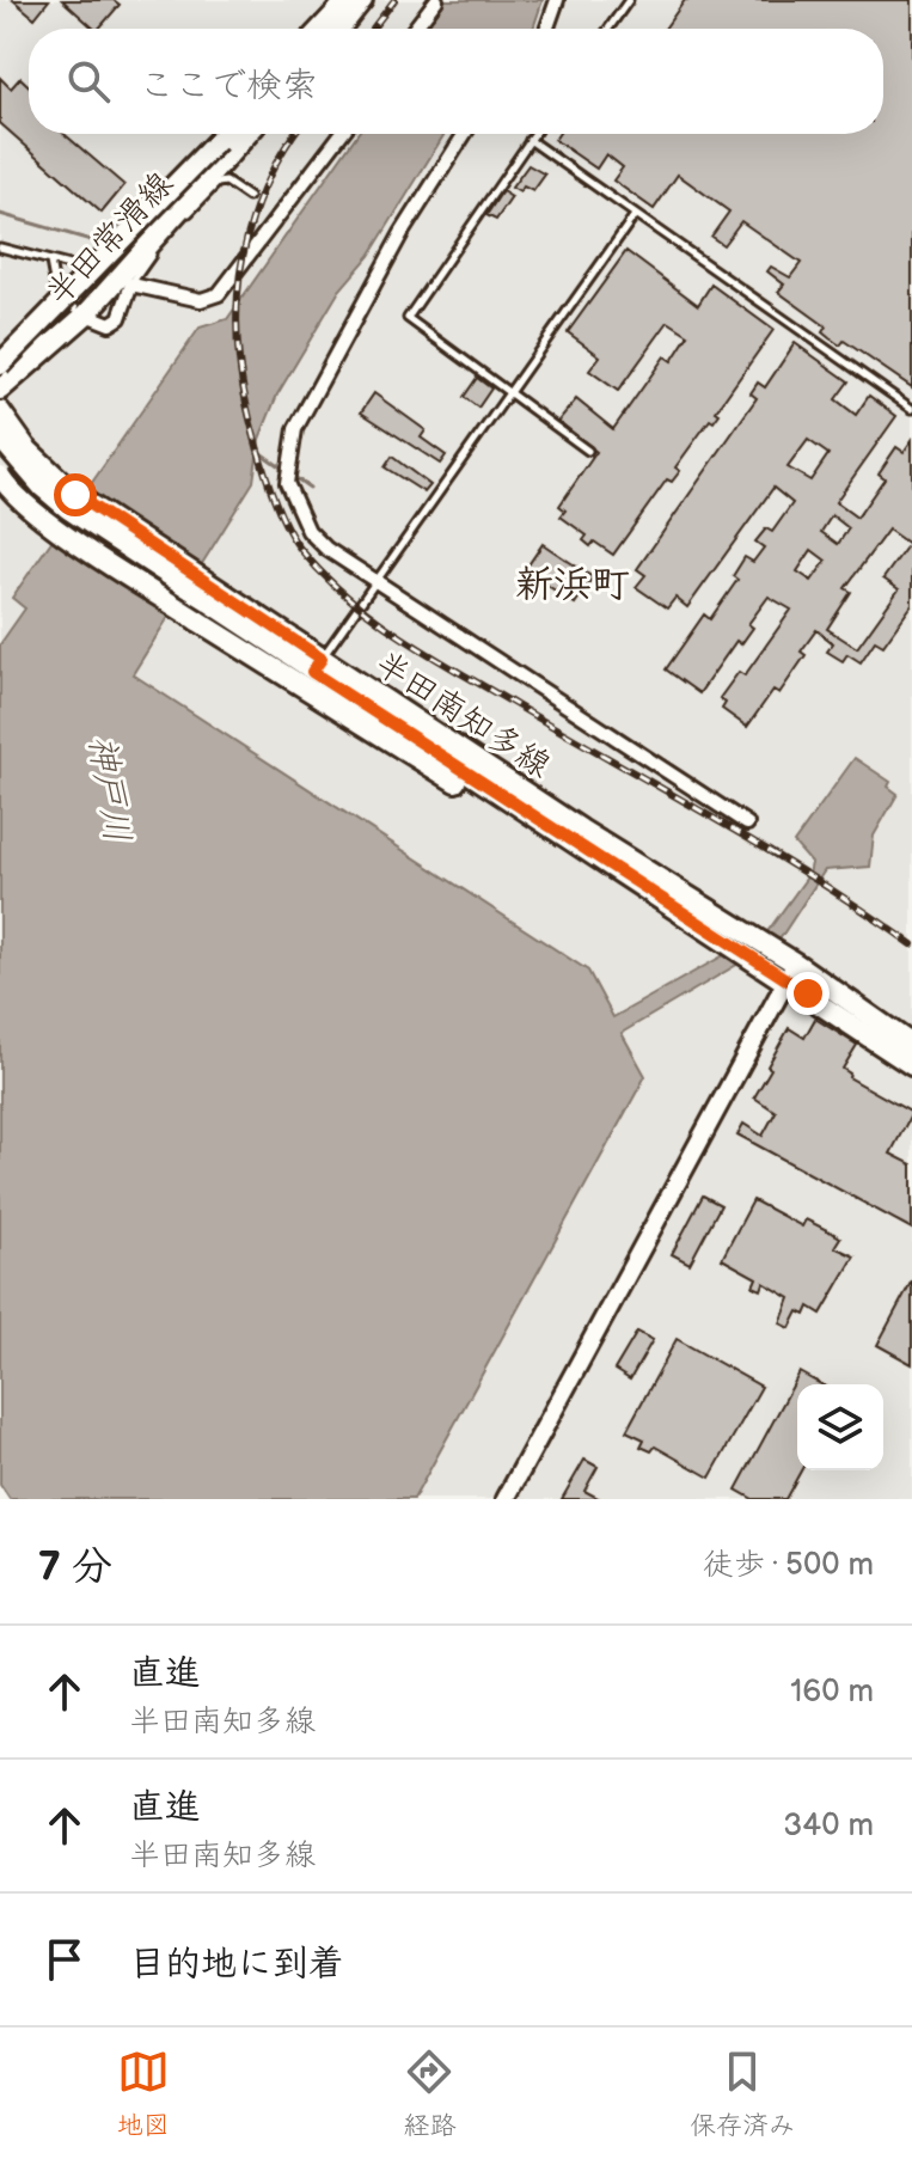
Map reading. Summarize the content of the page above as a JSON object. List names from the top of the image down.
{
  "streets": {
    "main road": ["半田常滑線", "半田南知多線"]
  },
  "districts": ["新浜町"],
  "water": ["神戸川"],
  "page": {
    "search": "ここで検索",
    "heading": ["7 分", "徒歩 · 500 m"],
    "list": [
      ["直進", "半田南知多線", "160 m"],
      ["直進", "半田南知多線", "340 m"],
      "目的地に到着"
    ],
    "nav": ["地図", "経路", "保存済み"]
  }
}
